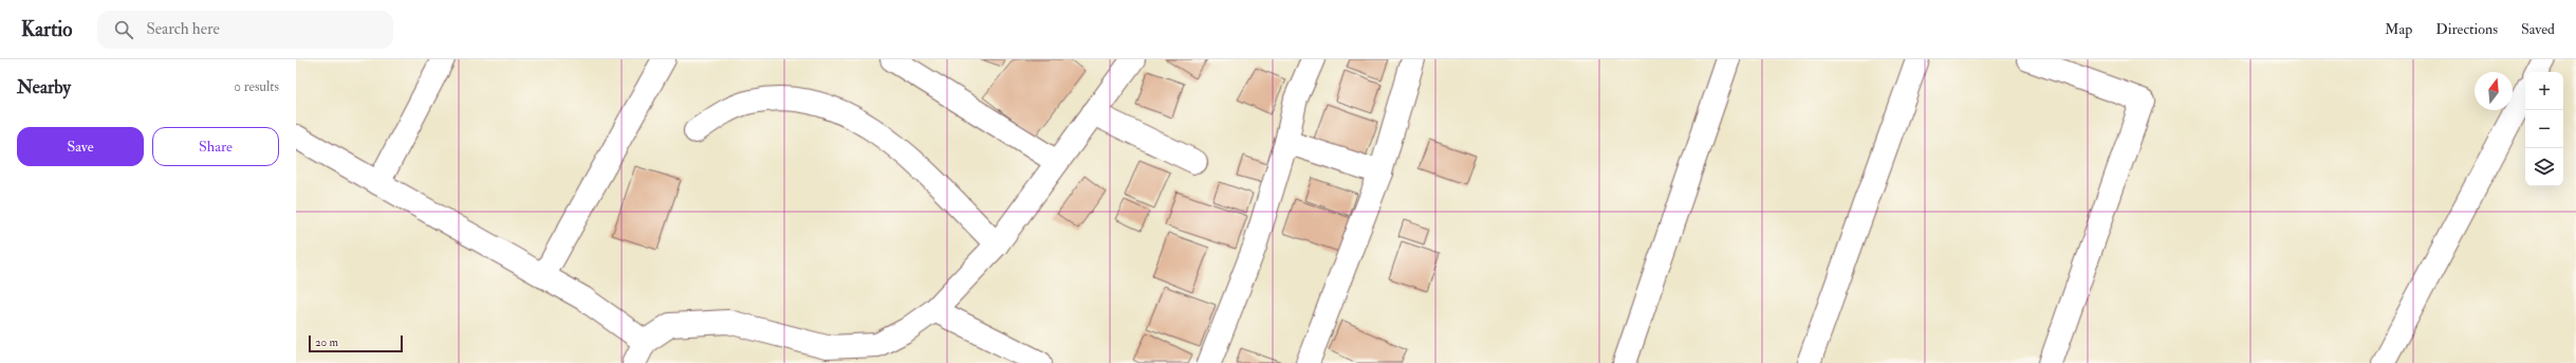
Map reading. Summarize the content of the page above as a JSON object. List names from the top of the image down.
{
  "scale_bar": "20 m",
  "north": "top",
  "page": {
    "header": "Kartio",
    "search": "Search here",
    "nav": ["Map", "Directions", "Saved"],
    "heading": ["Nearby", "0 results"],
    "map_buttons": ["+", "−"],
    "buttons": ["Save", "Share"],
    "scale": "20 m"
  }
}
